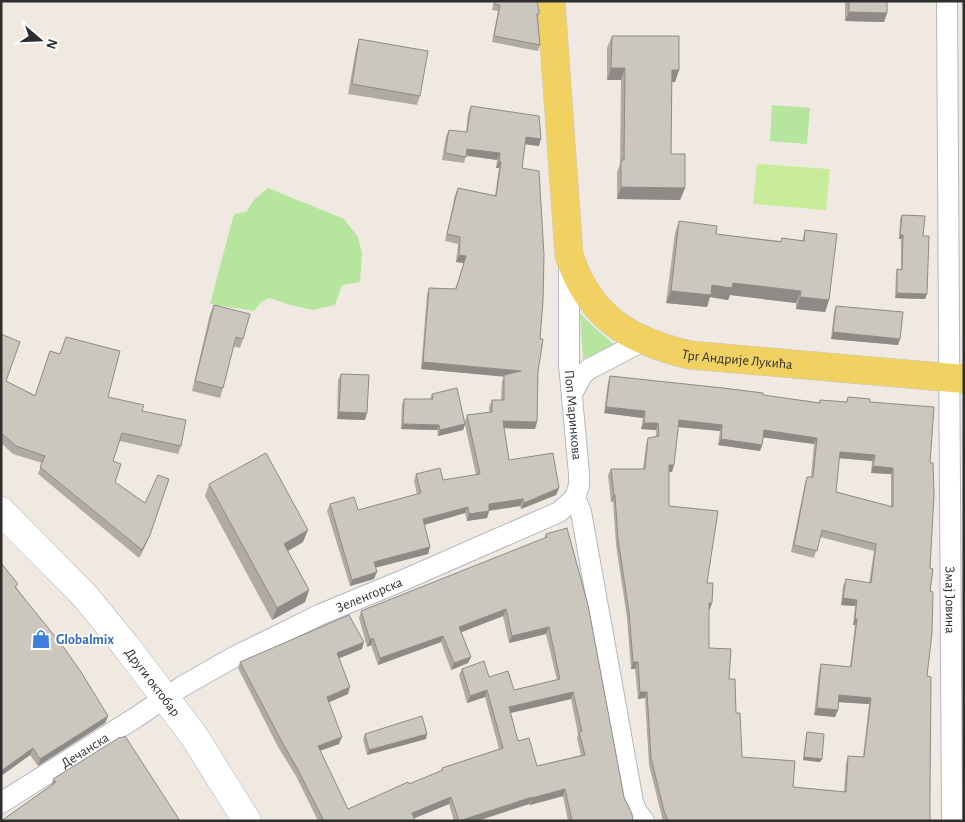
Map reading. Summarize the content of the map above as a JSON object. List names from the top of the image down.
{
  "streets": {
    "main road": ["Трг Андрије Лукића", "Поп Маринкова", "Други октобар"],
    "street": ["Зеленгорска", "Змај Јовина", "Дечанска"]
  },
  "crossings": [
    ["Трг Андрије Лукића", "Поп Маринкова"],
    ["Трг Андрије Лукића", "Змај Јовина"],
    ["Поп Маринкова", "Зеленгорска"],
    ["Зеленгорска", "Други октобар"],
    ["Зеленгорска", "Дечанска"],
    ["Други октобар", "Дечанска"]
  ],
  "places": {
    "shop": ["Globalmix"]
  },
  "north": "right"
}
